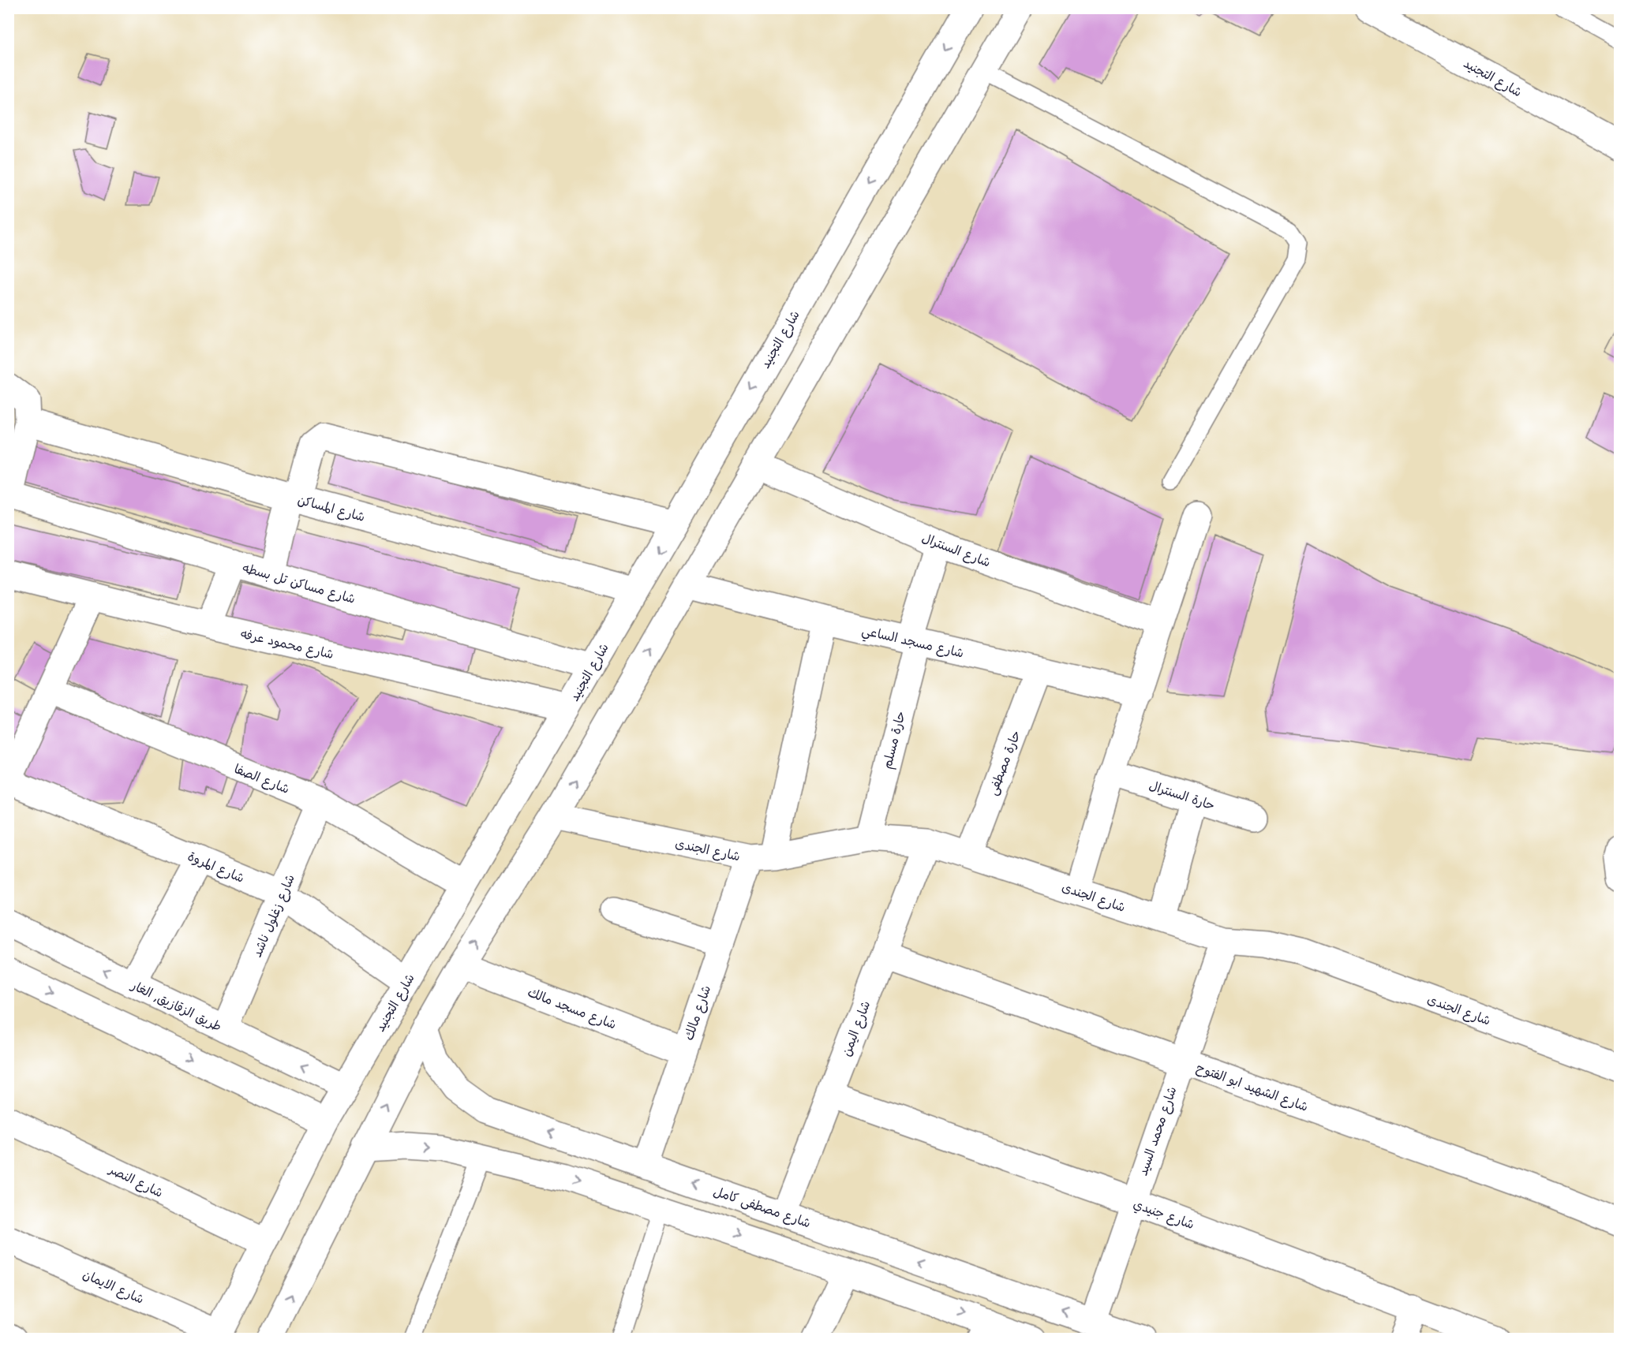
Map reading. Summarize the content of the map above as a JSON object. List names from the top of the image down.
{
  "streets": {
    "main road": [
      "شارع التجنيد",
      "شارع المساكن",
      "شارع السنترال",
      "شارع مساكن تل بسطه",
      "شارع مسجد الساعي",
      "شارع محمود عرفه",
      "حارة مسلم",
      "حارة مصطفى",
      "شارع الصفا",
      "حارة السنترال",
      "شارع الجندى",
      "شارع المروة",
      "شارع زغلول ناشد",
      "طريق الزقازيق, الغار",
      "شارع مسجد مالك",
      "شارع مالك",
      "شارع اليمن",
      "شارع الشهيد ابو الفتوح",
      "شارع محمد السيد",
      "شارع النصر",
      "شارع مصطفى كامل",
      "شارع جنيدي",
      "شارع الايمان"
    ]
  },
  "crossings": [
    ["شارع التجنيد", "شارع المساكن"],
    ["شارع التجنيد", "شارع مساكن تل بسطه"],
    ["شارع التجنيد", "شارع محمود عرفه"],
    ["شارع التجنيد", "شارع الصفا"],
    ["شارع التجنيد", "شارع المروة"],
    ["شارع التجنيد", "طريق الزقازيق, الغار"],
    ["شارع التجنيد", "شارع النصر"],
    ["شارع التجنيد", "شارع الايمان"],
    ["شارع السنترال", "حارة مسلم"],
    ["شارع مسجد الساعي", "حارة مسلم"],
    ["شارع مسجد الساعي", "حارة مصطفى"],
    ["شارع مسجد الساعي", "شارع مالك"],
    ["حارة مسلم", "شارع الجندى"],
    ["حارة مصطفى", "شارع الجندى"],
    ["شارع الصفا", "شارع زغلول ناشد"],
    ["شارع الجندى", "شارع مالك"],
    ["شارع الجندى", "شارع اليمن"],
    ["شارع الجندى", "شارع محمد السيد"],
    ["شارع المروة", "شارع زغلول ناشد"],
    ["شارع زغلول ناشد", "طريق الزقازيق, الغار"],
    ["شارع مسجد مالك", "شارع مالك"],
    ["شارع مالك", "شارع مصطفى كامل"],
    ["شارع اليمن", "شارع الشهيد ابو الفتوح"],
    ["شارع اليمن", "شارع مصطفى كامل"],
    ["شارع اليمن", "شارع جنيدي"],
    ["شارع الشهيد ابو الفتوح", "شارع محمد السيد"],
    ["شارع محمد السيد", "شارع مصطفى كامل"],
    ["شارع محمد السيد", "شارع جنيدي"]
  ]
}
